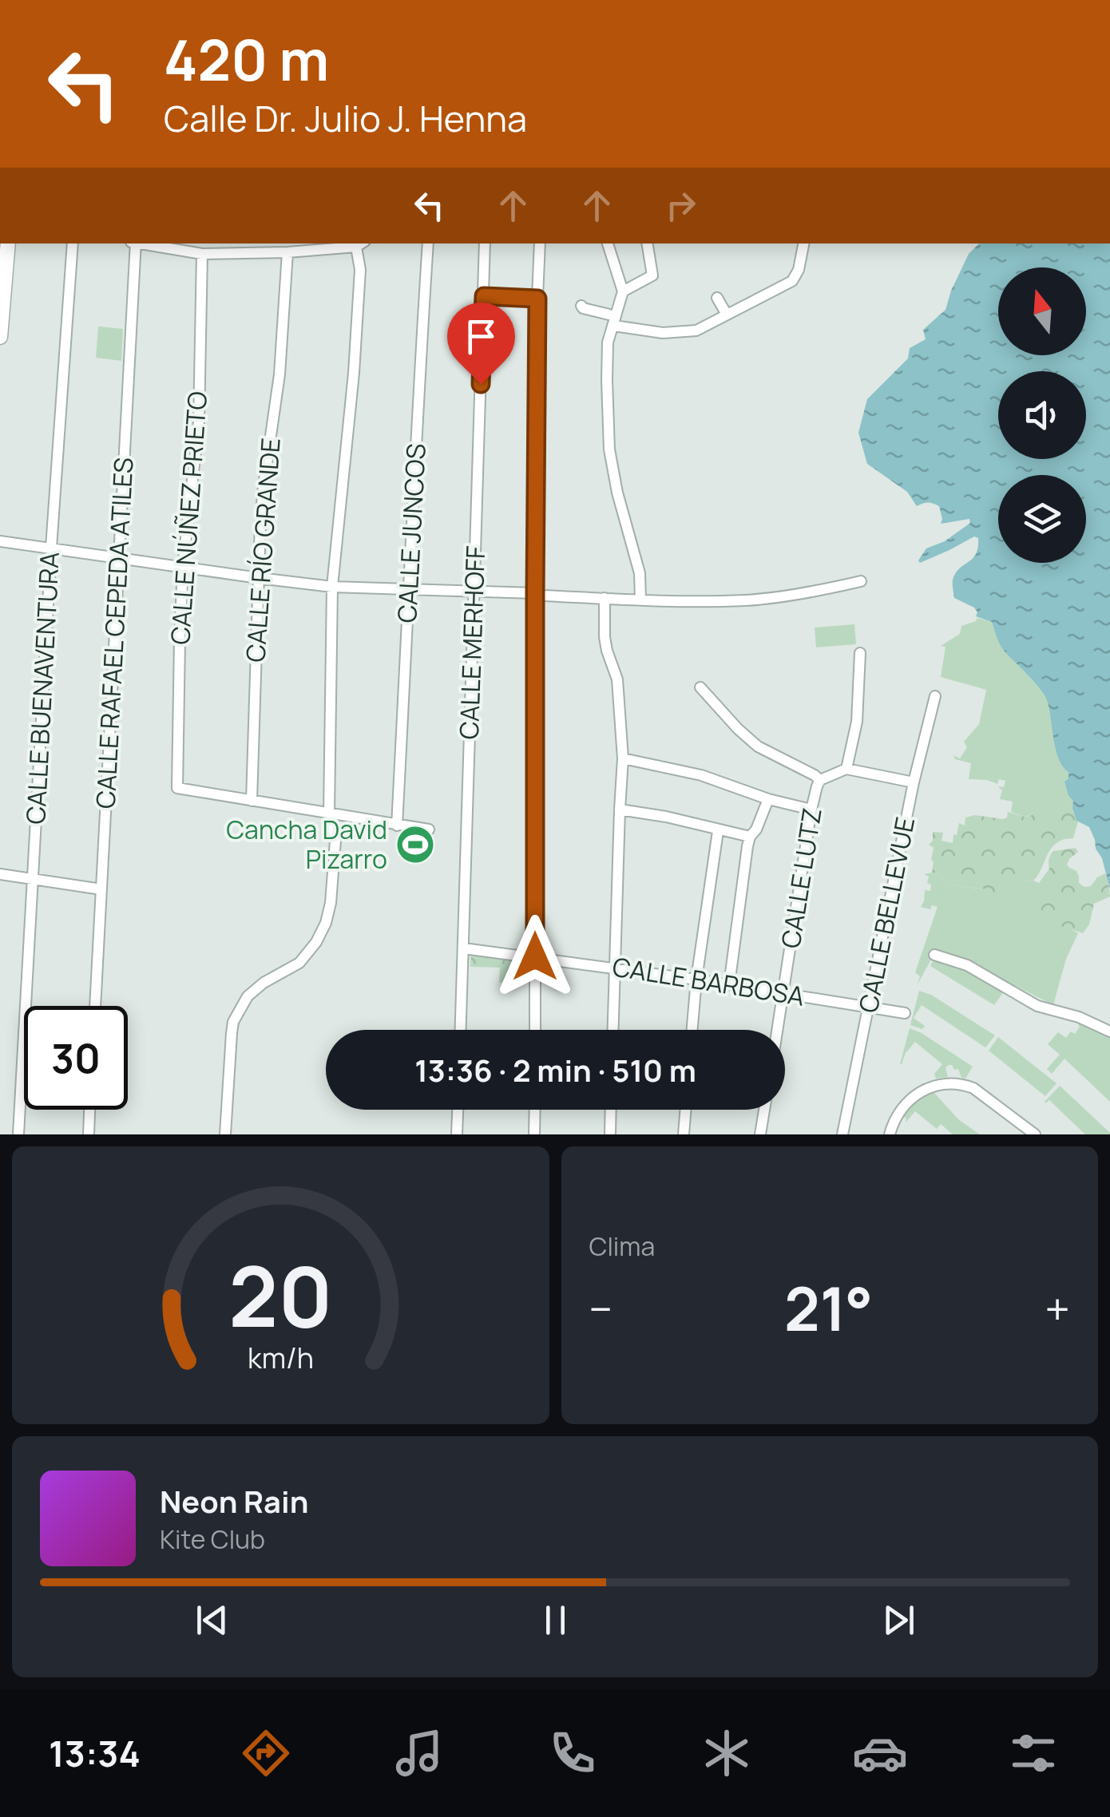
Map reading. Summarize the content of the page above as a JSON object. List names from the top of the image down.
{
  "streets": {
    "street": [
      "CALLE NÚÑEZ PRIETO",
      "CALLE JUNCOS",
      "CALLE RÍO GRANDE",
      "CALLE RAFAEL CEPEDA ATILES",
      "CALLE MERHOFF",
      "CALLE BUENAVENTURA",
      "CALLE LUTZ",
      "CALLE BELLEVUE",
      "CALLE BARBOSA"
    ]
  },
  "crossings": [
    ["CALLE NÚÑEZ PRIETO", "CALLE RÍO GRANDE"],
    ["CALLE MERHOFF", "CALLE BARBOSA"],
    ["CALLE LUTZ", "CALLE BARBOSA"],
    ["CALLE BELLEVUE", "CALLE BARBOSA"]
  ],
  "places": {
    "sports": ["Cancha David Pizarro"]
  },
  "north": "top",
  "page": {
    "turn": ["420 m", "Calle Dr. Julio J. Henna"],
    "limit": "30",
    "trip": "13:36 · 2 min · 510 m",
    "tile": "Clima",
    "heat": ["−", "21°", "+"],
    "song": ["Neon Rain", "Kite Club"],
    "tabs": "13:34",
    "gauge": ["20", "km/h"]
  }
}
